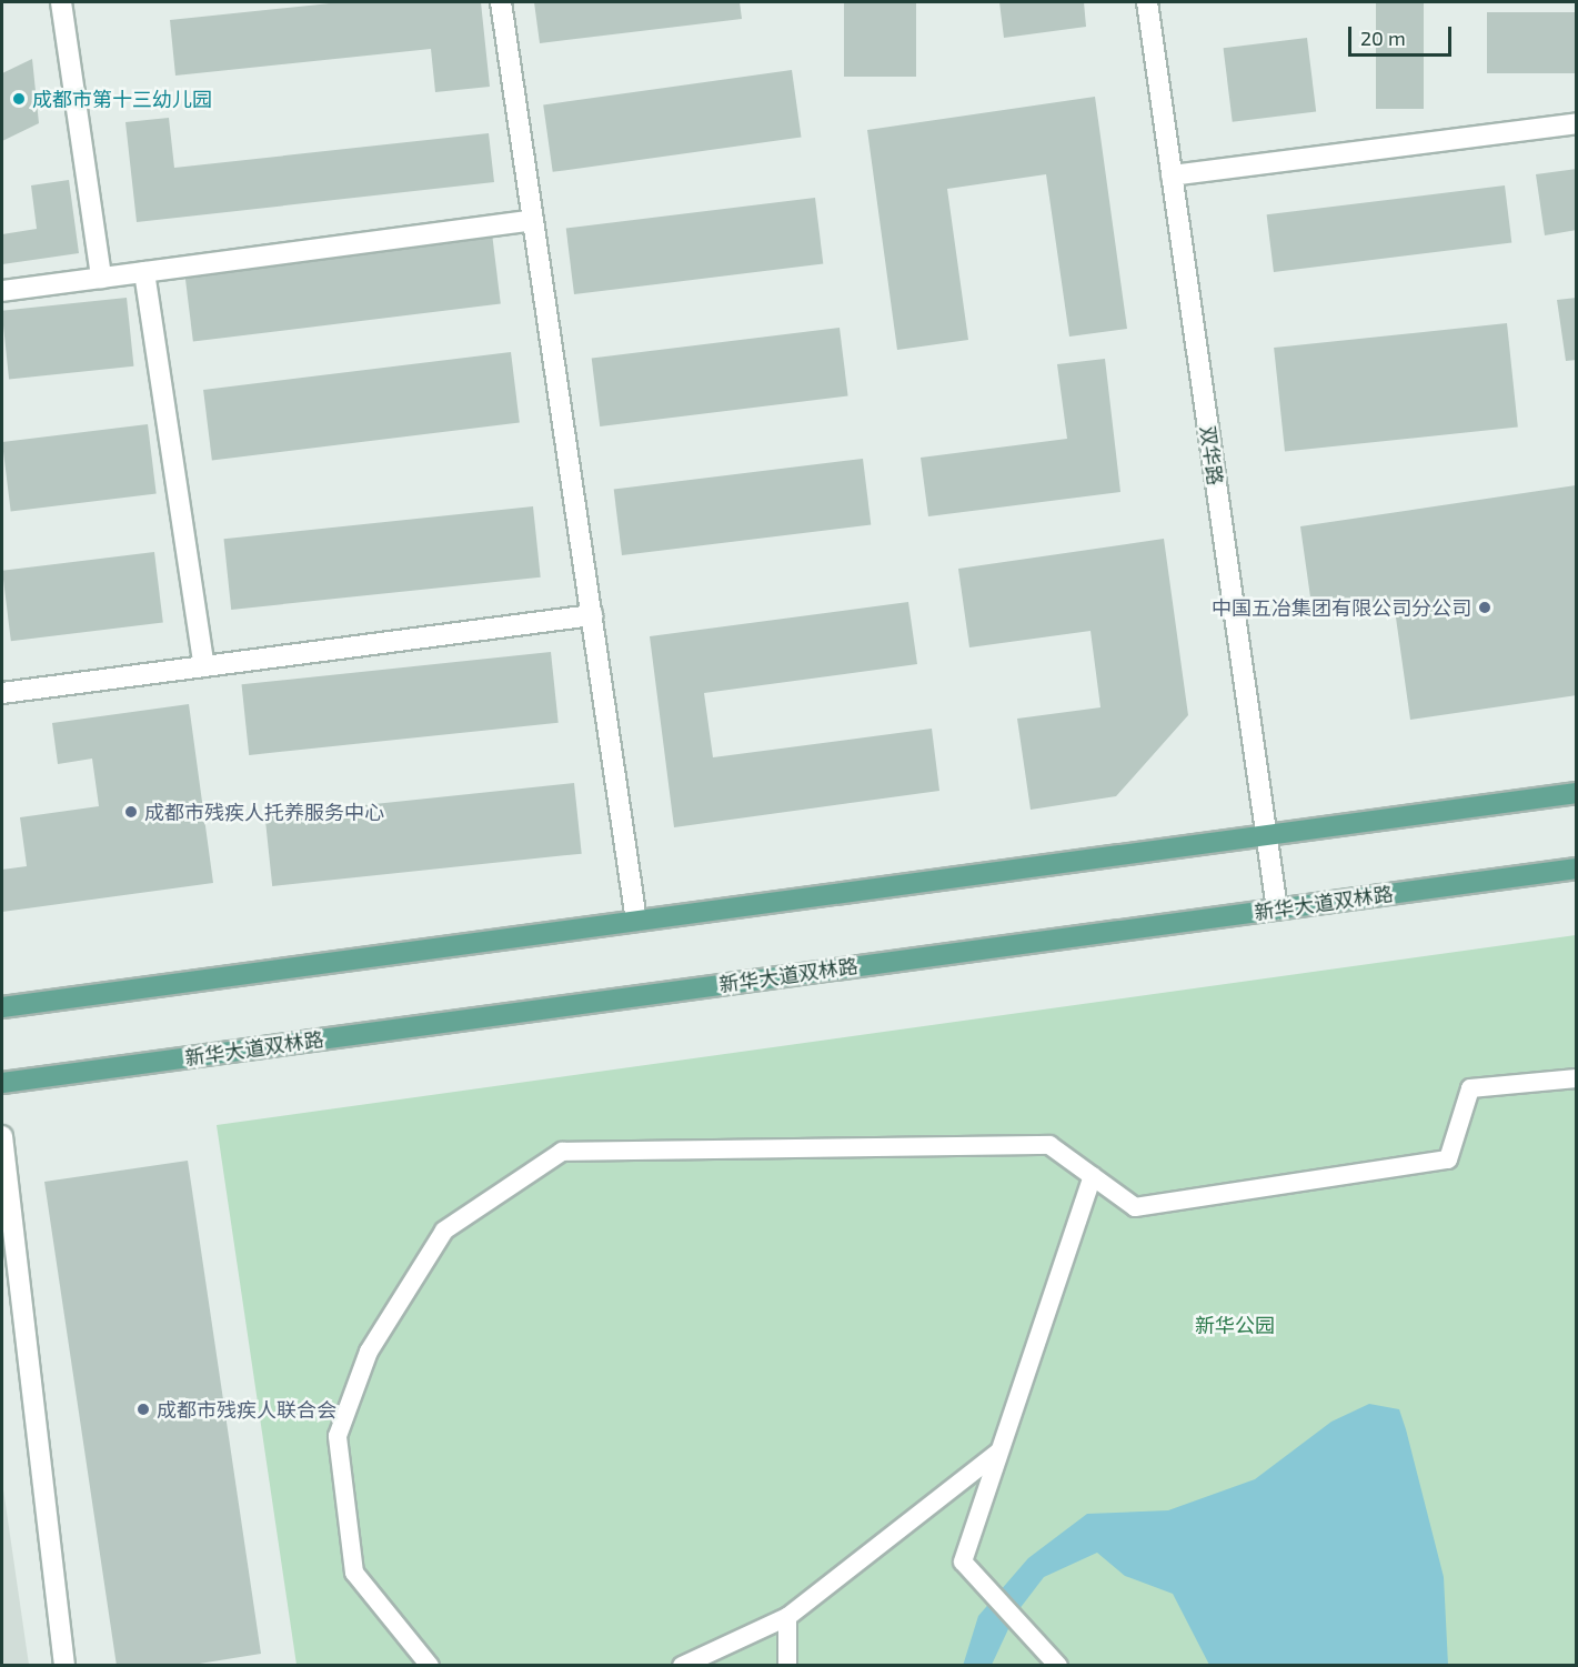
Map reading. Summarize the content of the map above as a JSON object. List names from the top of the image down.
{
  "streets": {
    "main road": ["新华大道双林路"],
    "street": ["双华路"]
  },
  "crossings": [
    ["双华路", "新华大道双林路"]
  ],
  "parks": ["新华公园"],
  "places": [
    "成都市第十三幼儿园",
    "中国五冶集团有限公司分公司",
    "成都市残疾人托养服务中心",
    "成都市残疾人联合会"
  ],
  "scale_bar": "20 m"
}
